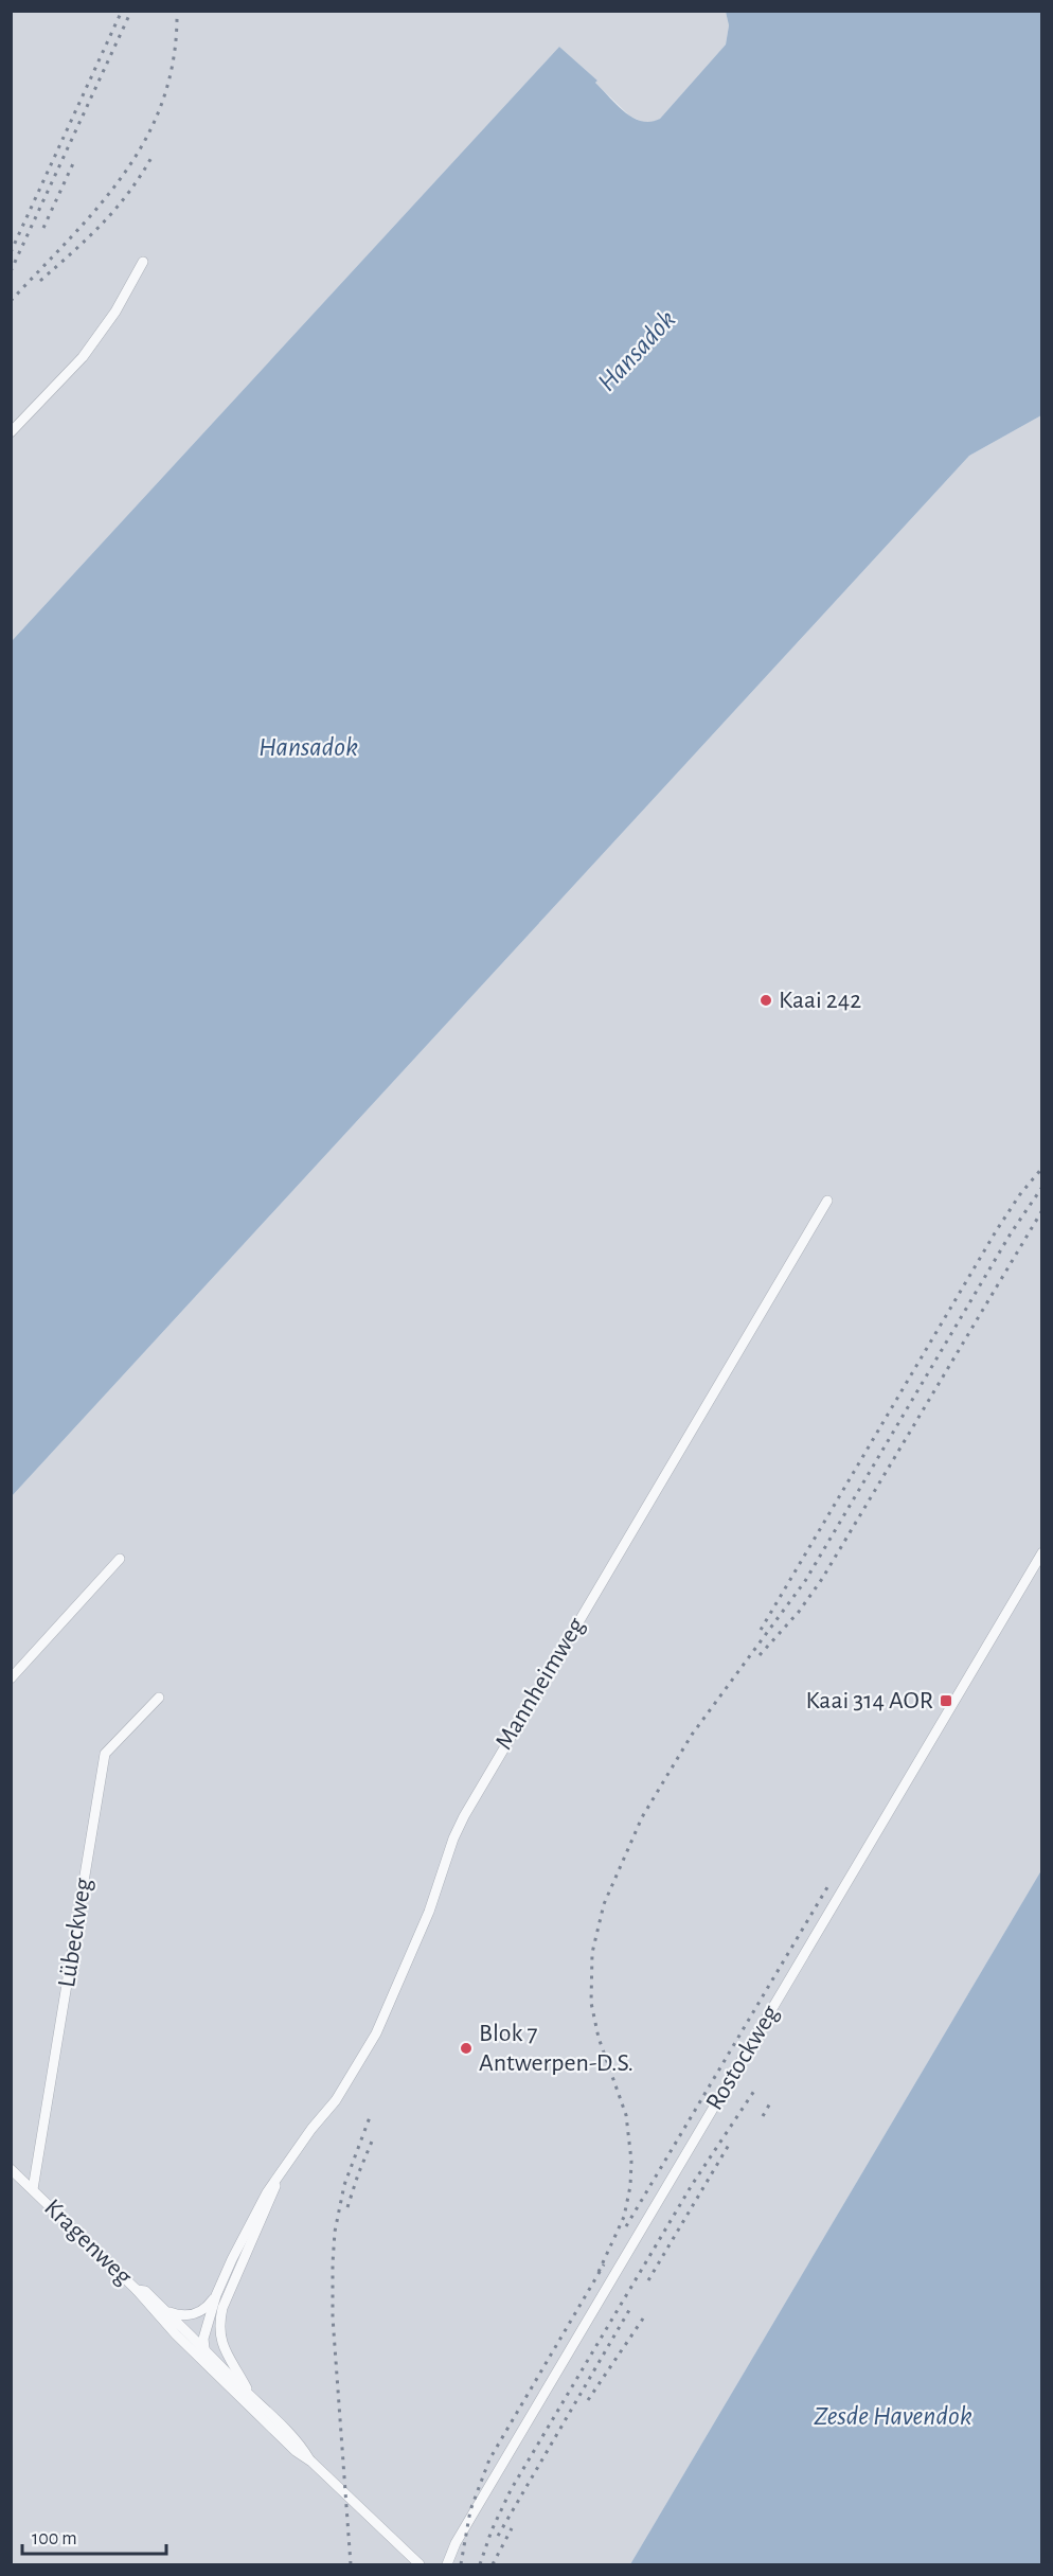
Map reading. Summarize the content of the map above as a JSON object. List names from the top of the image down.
{
  "streets": {
    "street": [
      "Mannheimweg",
      "Lübeckweg",
      "Rostockweg",
      "Kragenweg"
    ]
  },
  "crossings": [
    ["Mannheimweg", "Kragenweg"],
    ["Lübeckweg", "Kragenweg"]
  ],
  "water": ["Hansadok", "Zesde Havendok"],
  "places": {
    "other": ["Kaai 242", "Blok 7 Antwerpen-D.S."],
    "transit": ["Kaai 314 AOR"]
  },
  "scale_bar": "100 m"
}
